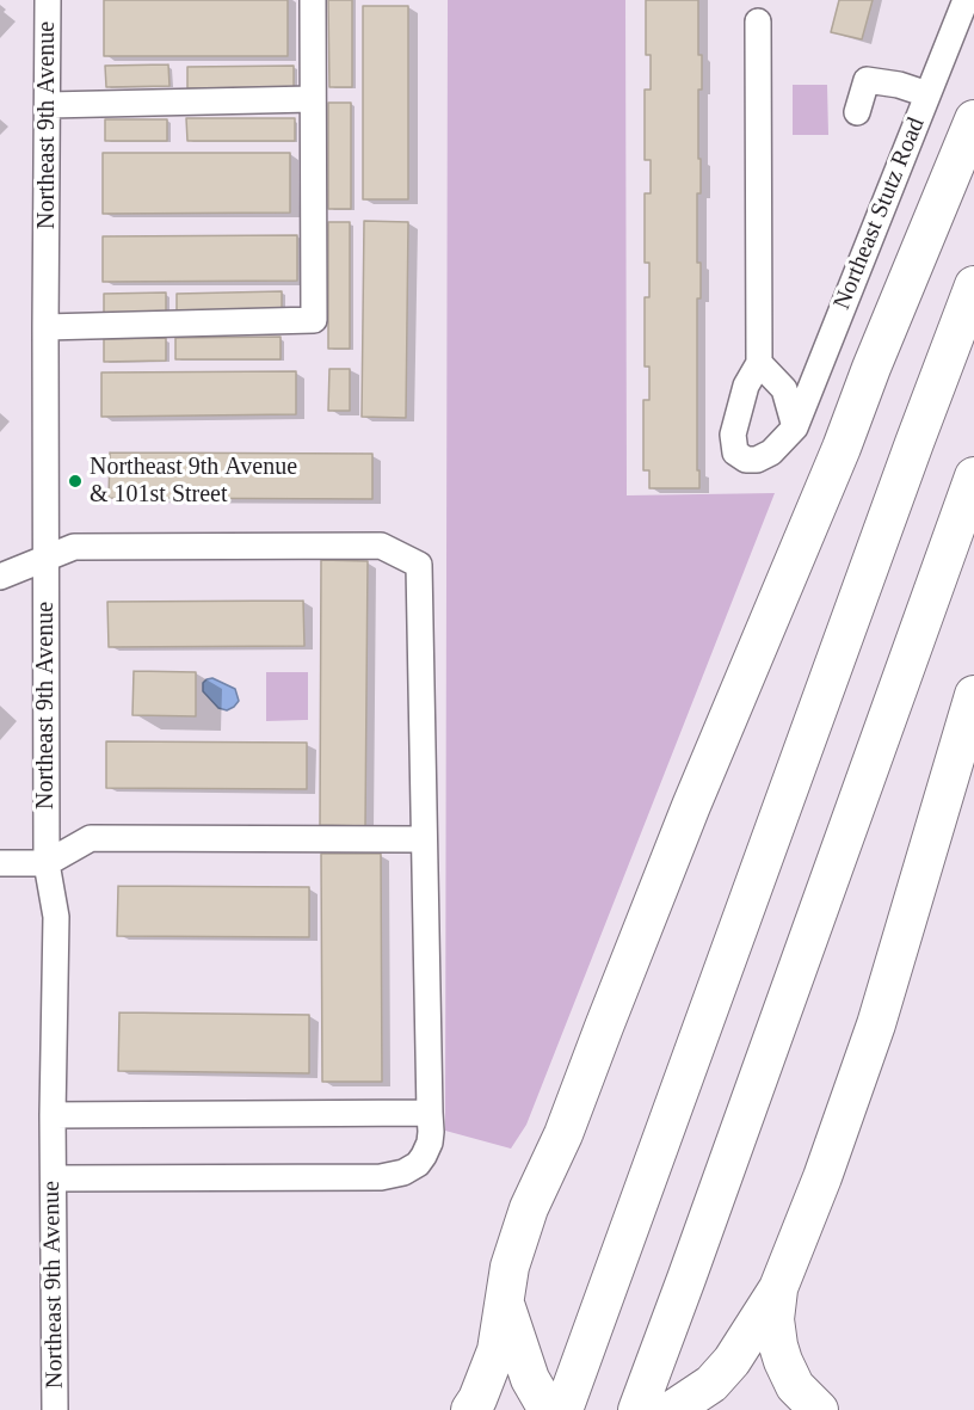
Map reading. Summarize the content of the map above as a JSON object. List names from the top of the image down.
{
  "streets": {
    "street": ["Northeast 9th Avenue", "Northeast Stutz Road"]
  },
  "places": ["Northeast 9th Avenue & 101st Street"]
}
